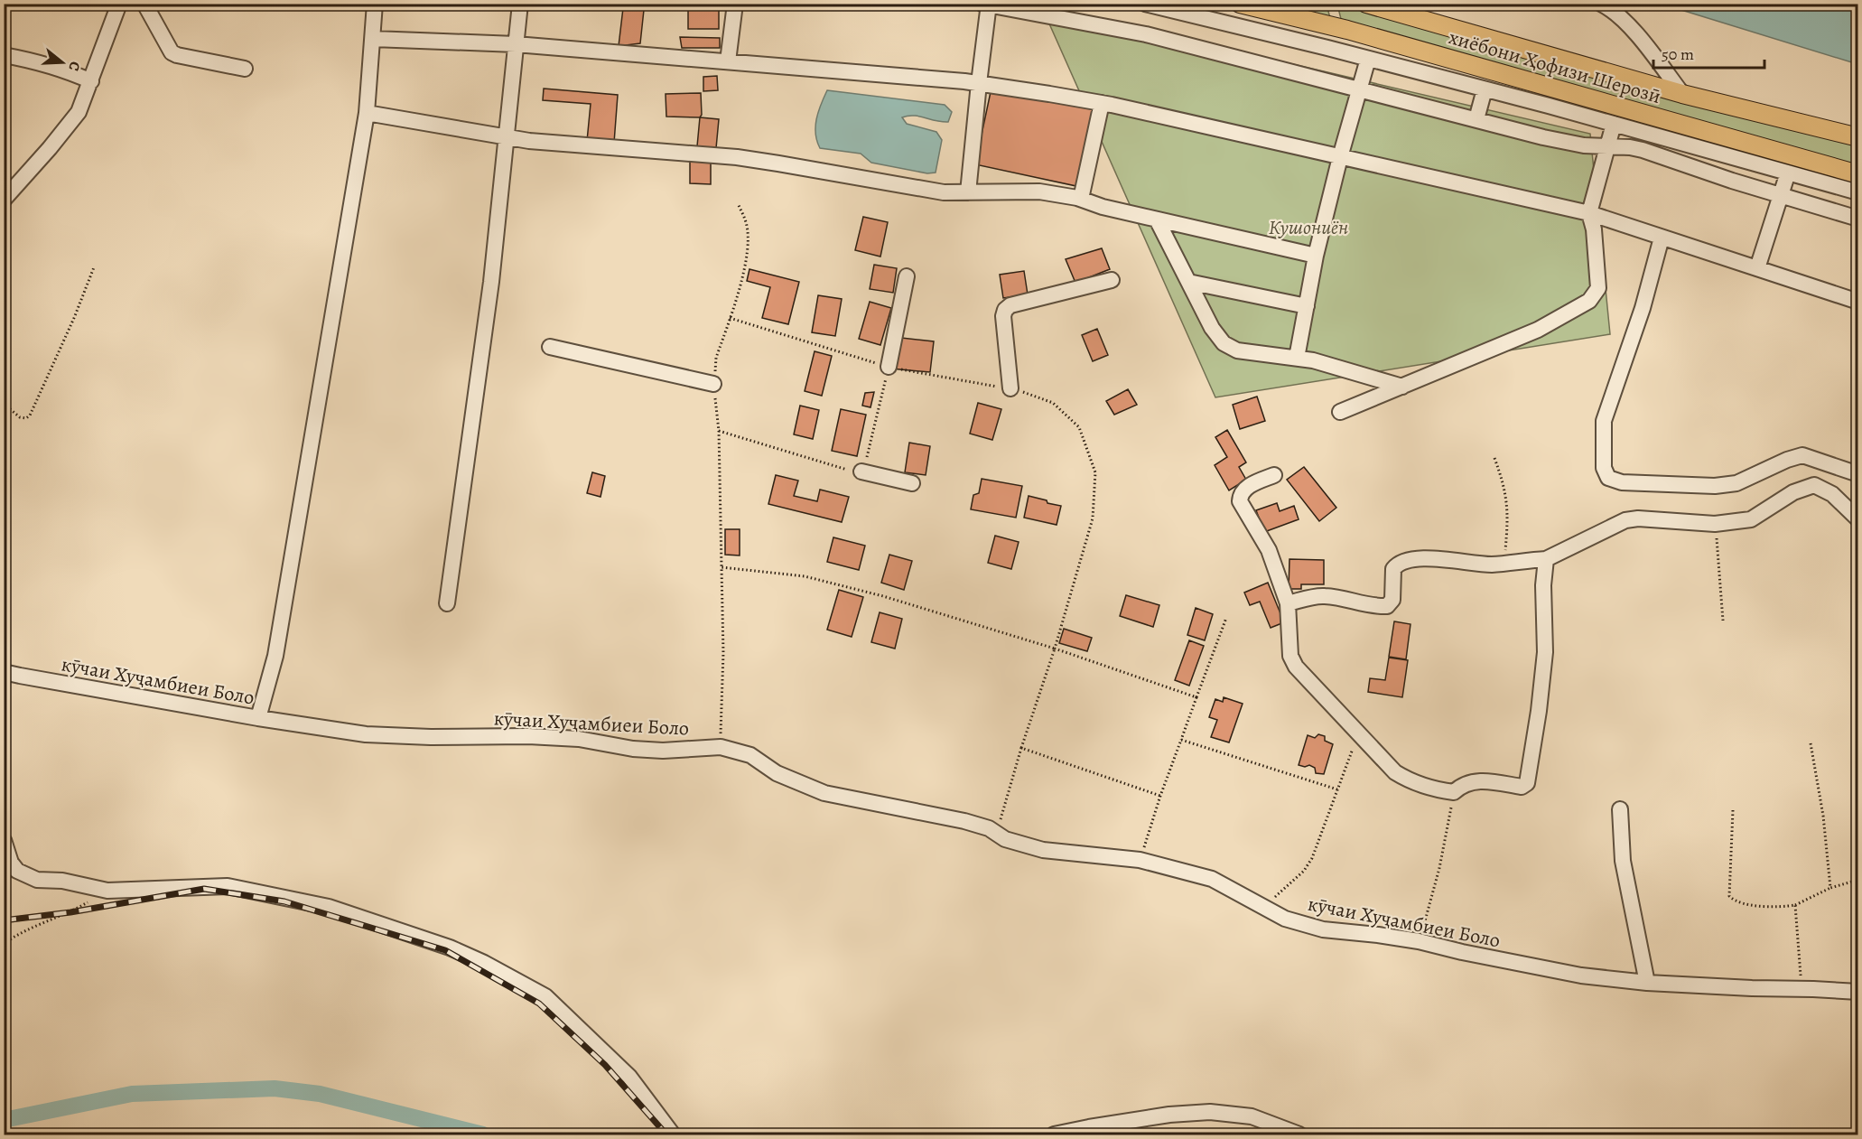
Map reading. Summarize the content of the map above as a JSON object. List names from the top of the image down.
{
  "streets": {
    "main road": ["хиёбони Ҳофизи Шерозӣ"],
    "street": ["кӯчаи Хуҷамбиеи Боло"]
  },
  "parks": ["Кушониён"],
  "scale_bar": "50 m",
  "north": "right"
}
